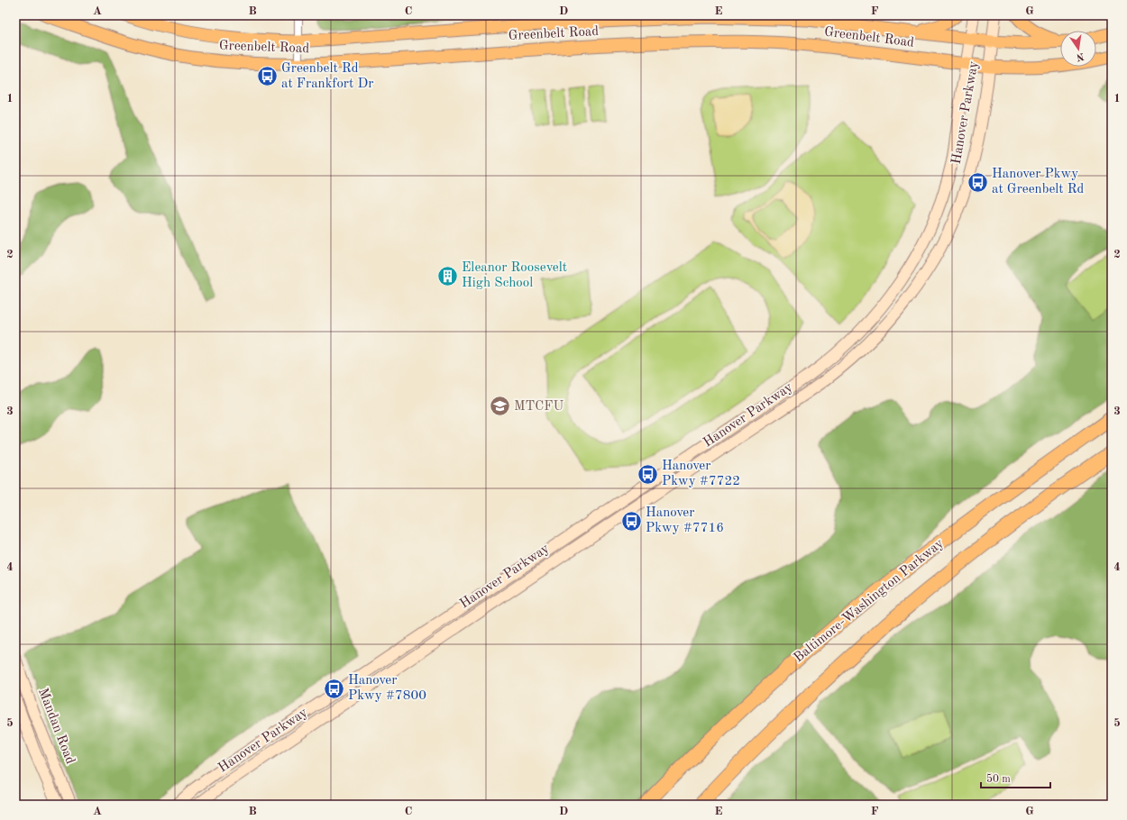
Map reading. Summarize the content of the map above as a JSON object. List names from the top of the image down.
{
  "streets": {
    "highway": ["Baltimore-Washington Parkway"],
    "main road": ["Greenbelt Road"],
    "street": ["Hanover Parkway", "Mandan Road"]
  },
  "crossings": [
    ["Greenbelt Road", "Hanover Parkway"]
  ],
  "places": {
    "bus stop": [
      "Greenbelt Rd at Frankfort Dr",
      "Hanover Pkwy at Greenbelt Rd",
      "Hanover Pkwy #7722",
      "Hanover Pkwy #7716",
      "Hanover Pkwy #7800"
    ],
    "building": ["Eleanor Roosevelt High School"],
    "school or university": ["MTCFU"]
  },
  "scale_bar": "50 m",
  "north": "bottom",
  "grid": {
    "columns": [
      "A",
      "B",
      "C",
      "D",
      "E",
      "F",
      "G"
    ],
    "rows": [
      "1",
      "2",
      "3",
      "4",
      "5"
    ]
  }
}
